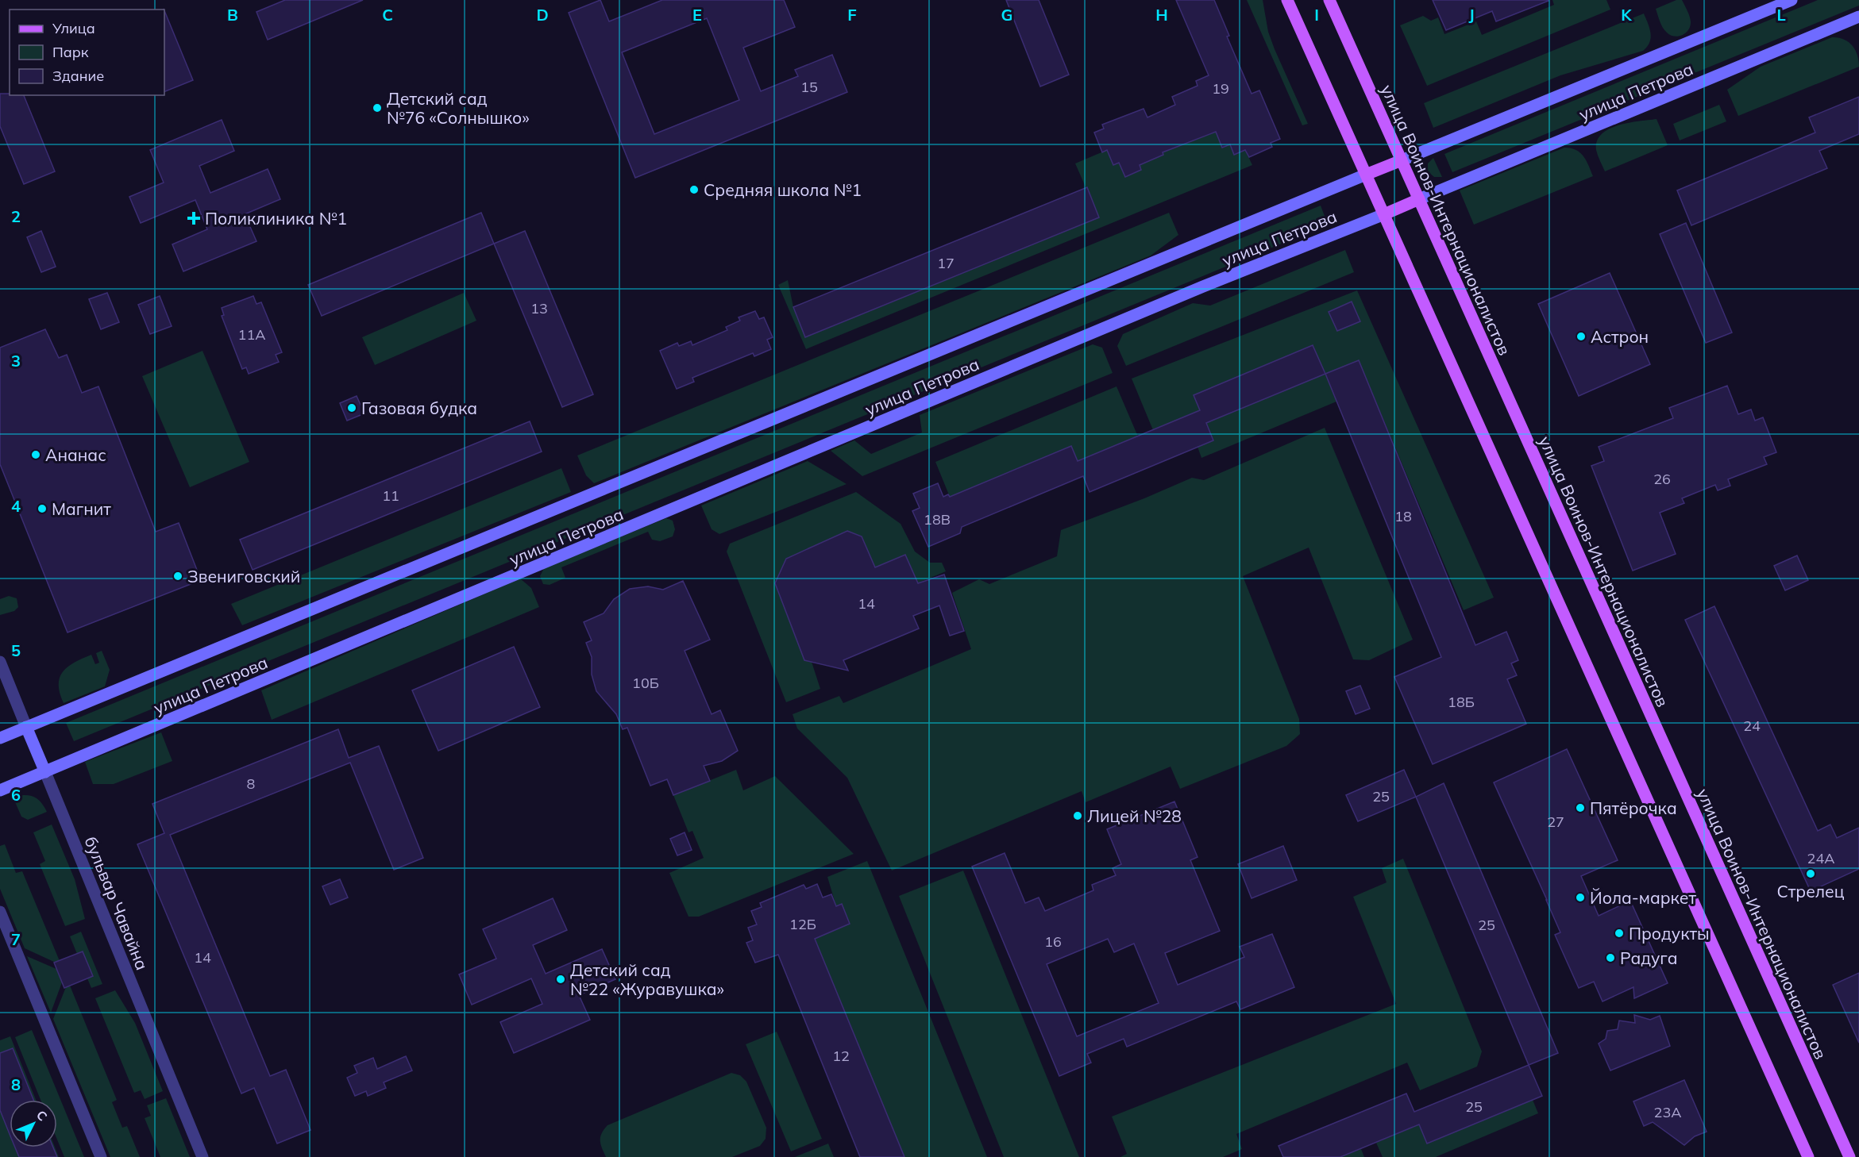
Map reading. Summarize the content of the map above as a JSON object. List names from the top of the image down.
{
  "streets": {
    "main road": ["улица Петрова", "улица Воинов-Интернационалистов", "бульвар Чавайна"]
  },
  "crossings": [
    ["улица Петрова", "улица Воинов-Интернационалистов"],
    ["улица Петрова", "бульвар Чавайна"]
  ],
  "places": {
    "other": [
      "Детский сад №76 «Солнышко»",
      "Средняя школа №1",
      "Астрон",
      "Газовая будка",
      "Ананас",
      "Магнит",
      "Звениговский",
      "Пятёрочка",
      "Лицей №28",
      "Стрелец",
      "Йола-маркет",
      "Продукты",
      "Радуга",
      "Детский сад №22 «Журавушка»"
    ],
    "health": ["Поликлиника №1"]
  },
  "house_numbers": [
    "15",
    "19",
    "17",
    "13",
    "11А",
    "26",
    "11",
    "18",
    "18В",
    "14",
    "10Б",
    "18Б",
    "24",
    "8",
    "25",
    "27",
    "24А",
    "12Б",
    "25",
    "16",
    "14",
    "12",
    "25",
    "23А"
  ],
  "legend": ["Улица", "Парк", "Здание"],
  "north": "top right",
  "grid": {
    "columns": [
      "B",
      "C",
      "D",
      "E",
      "F",
      "G",
      "H",
      "I",
      "J",
      "K",
      "L"
    ],
    "rows": [
      "2",
      "3",
      "4",
      "5",
      "6",
      "7",
      "8"
    ]
  }
}
